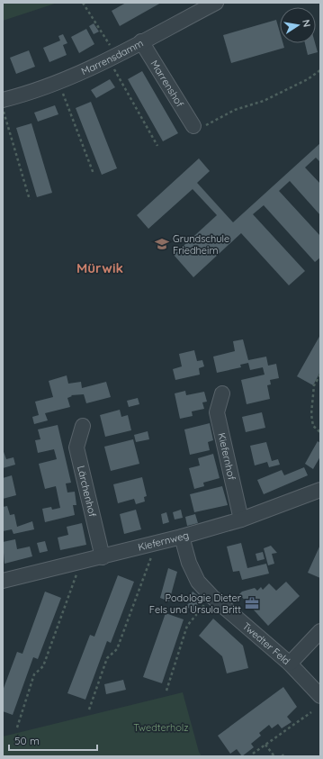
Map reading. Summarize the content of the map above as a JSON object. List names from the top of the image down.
{
  "streets": {
    "street": [
      "Marrensdamm",
      "Marrenshof",
      "Kiefernhof",
      "Lärchenhof",
      "Kiefernweg",
      "Twedter Feld"
    ]
  },
  "crossings": [
    ["Marrensdamm", "Marrenshof"],
    ["Kiefernhof", "Kiefernweg"],
    ["Lärchenhof", "Kiefernweg"],
    ["Kiefernweg", "Twedter Feld"]
  ],
  "districts": ["Mürwik"],
  "parks": ["Twedterholz"],
  "places": {
    "school or university": ["Grundschule Friedheim"],
    "office": ["Podologie Dieter Fels und Ursula Britt"]
  },
  "scale_bar": "50 m",
  "north": "right"
}
